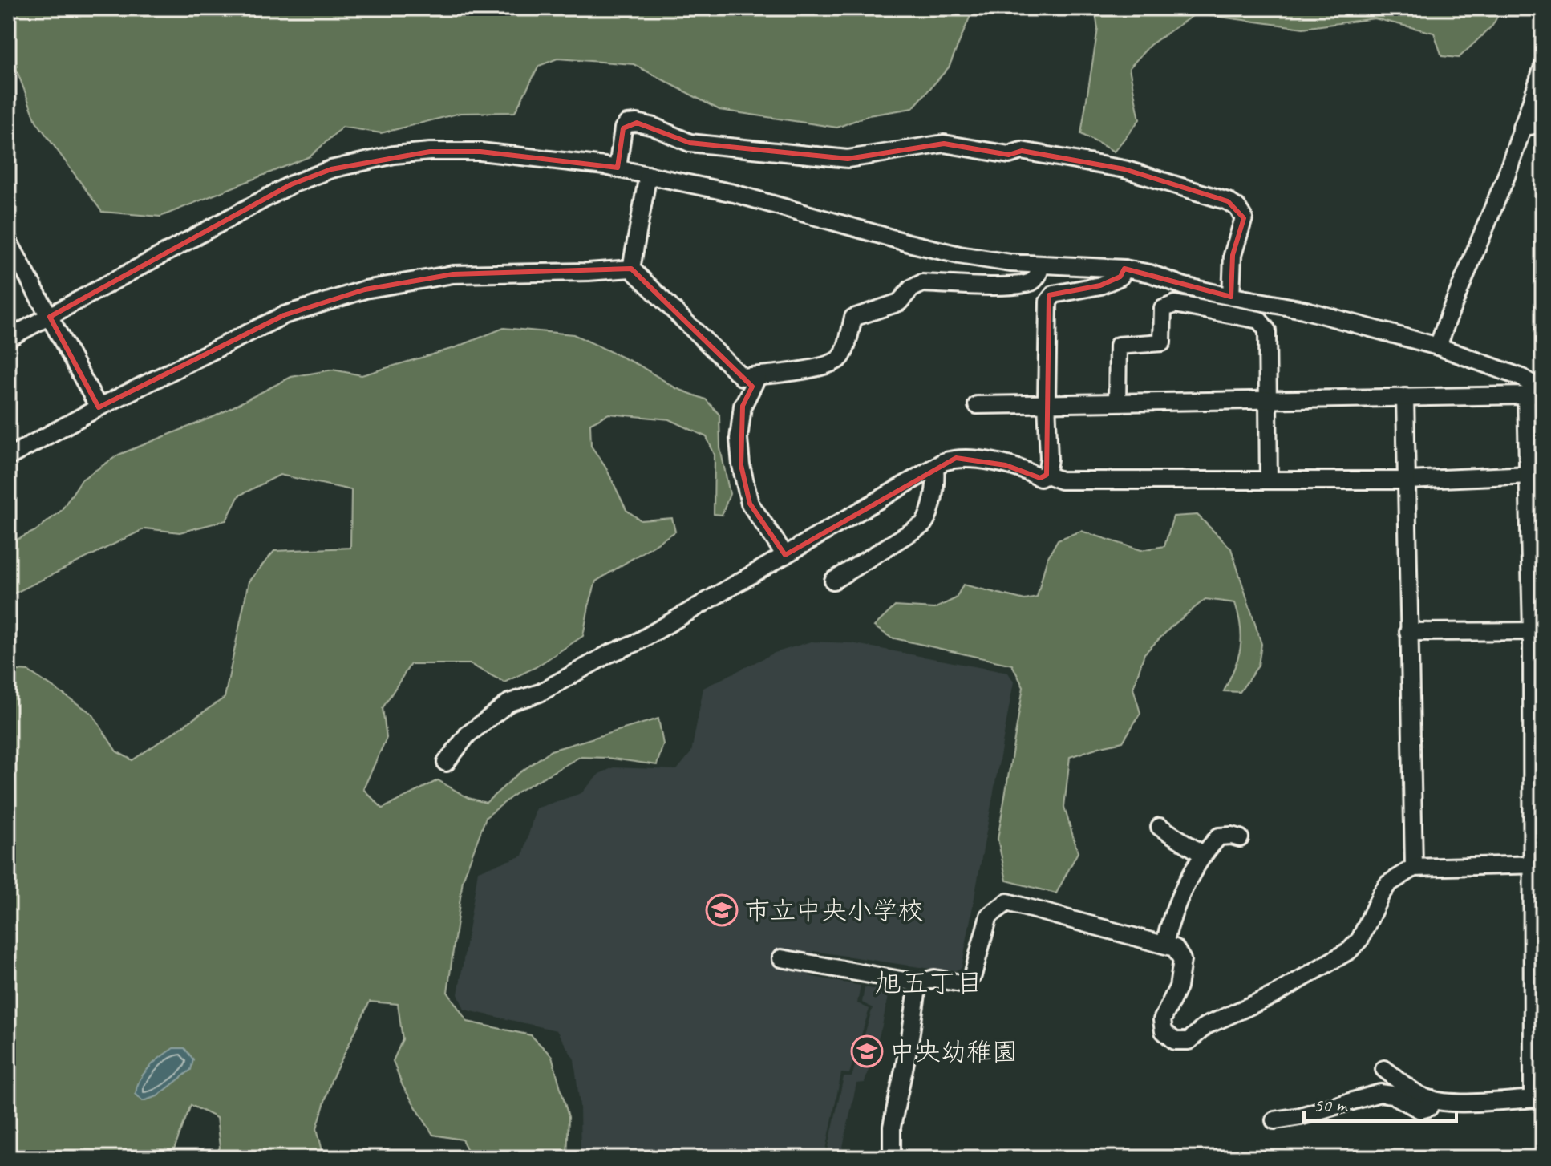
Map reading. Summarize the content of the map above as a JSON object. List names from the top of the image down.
{
  "districts": ["旭五丁目"],
  "places": {
    "school or university": ["市立中央小学校", "中央幼稚園"]
  },
  "scale_bar": "50 m"
}
